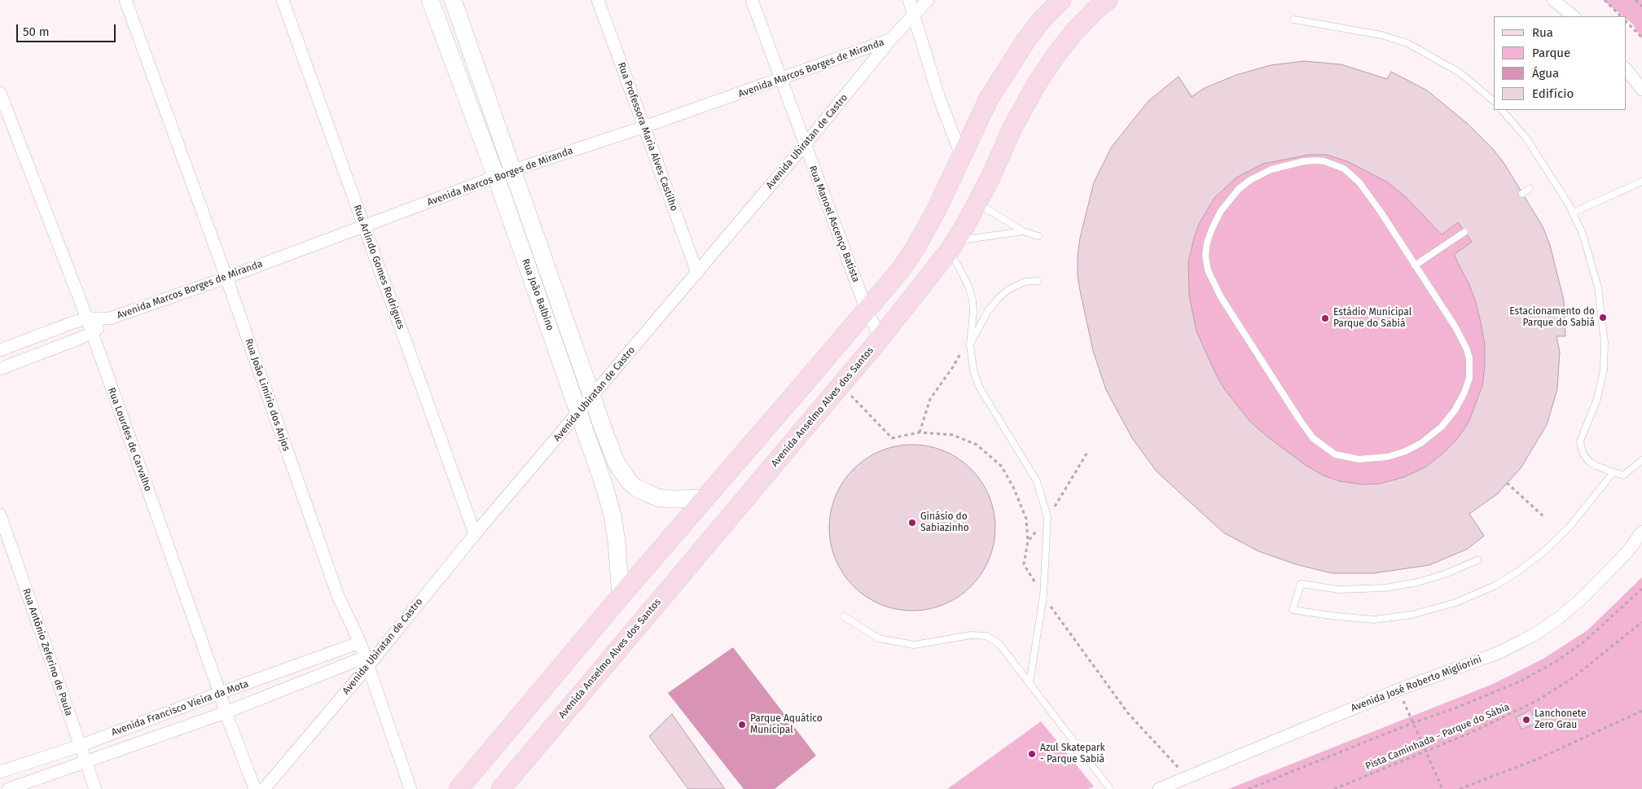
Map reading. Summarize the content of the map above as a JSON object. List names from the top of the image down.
{
  "streets": {
    "main road": ["Rua João Balbino", "Avenida Anselmo Alves dos Santos"],
    "street": [
      "Avenida Marcos Borges de Miranda",
      "Rua Professora Maria Alves Castilho",
      "Avenida Ubiratan de Castro",
      "Rua Manoel Ascenço Batista",
      "Rua Arlindo Gomes Rodrigues",
      "Rua João Limírio dos Anjos",
      "Rua Lourdes de Carvalho",
      "Rua Antônio Zeferino de Paula",
      "Avenida José Roberto Migliorini",
      "Avenida Francisco Vieira da Mota"
    ],
    "path": ["Pista Caminhada - Parque do Sábia"]
  },
  "crossings": [
    ["Avenida Marcos Borges de Miranda", "Rua Professora Maria Alves Castilho"],
    ["Avenida Marcos Borges de Miranda", "Avenida Ubiratan de Castro"],
    ["Avenida Marcos Borges de Miranda", "Rua Manoel Ascenço Batista"],
    ["Avenida Marcos Borges de Miranda", "Rua Arlindo Gomes Rodrigues"],
    ["Avenida Marcos Borges de Miranda", "Rua João Balbino"],
    ["Avenida Marcos Borges de Miranda", "Rua João Limírio dos Anjos"],
    ["Avenida Marcos Borges de Miranda", "Rua Lourdes de Carvalho"],
    ["Rua Professora Maria Alves Castilho", "Avenida Ubiratan de Castro"],
    ["Avenida Ubiratan de Castro", "Rua Manoel Ascenço Batista"],
    ["Avenida Ubiratan de Castro", "Rua Arlindo Gomes Rodrigues"],
    ["Avenida Ubiratan de Castro", "Rua João Balbino"],
    ["Avenida Ubiratan de Castro", "Rua João Limírio dos Anjos"],
    ["Avenida Ubiratan de Castro", "Avenida Francisco Vieira da Mota"],
    ["Rua Manoel Ascenço Batista", "Avenida Anselmo Alves dos Santos"],
    ["Rua João Limírio dos Anjos", "Avenida Francisco Vieira da Mota"],
    ["Rua Lourdes de Carvalho", "Avenida Francisco Vieira da Mota"],
    ["Rua Antônio Zeferino de Paula", "Avenida Francisco Vieira da Mota"]
  ],
  "places": [
    "Estacionamento do Parque do Sabiá",
    "Estádio Municipal Parque do Sabiá",
    "Ginásio do Sabiazinho",
    "Lanchonete Zero Grau",
    "Parque Aquático Municipal",
    "Azul Skatepark - Parque Sabiá"
  ],
  "legend": [
    "Rua",
    "Parque",
    "Água",
    "Edifício"
  ],
  "scale_bar": "50 m"
}
